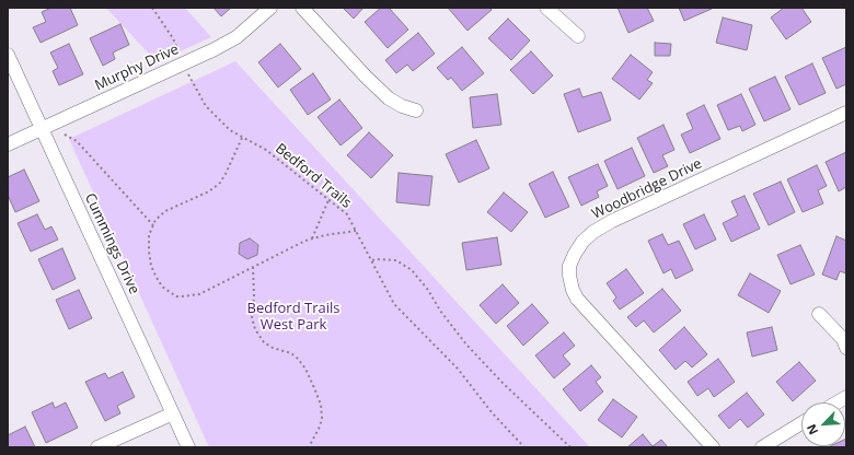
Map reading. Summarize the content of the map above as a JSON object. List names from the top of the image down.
{
  "streets": {
    "street": ["Murphy Drive", "Woodbridge Drive", "Cummings Drive"],
    "path": ["Bedford Trails"]
  },
  "crossings": [
    ["Murphy Drive", "Bedford Trails"],
    ["Murphy Drive", "Cummings Drive"]
  ],
  "parks": ["Bedford Trails West Park"],
  "north": "bottom left"
}
